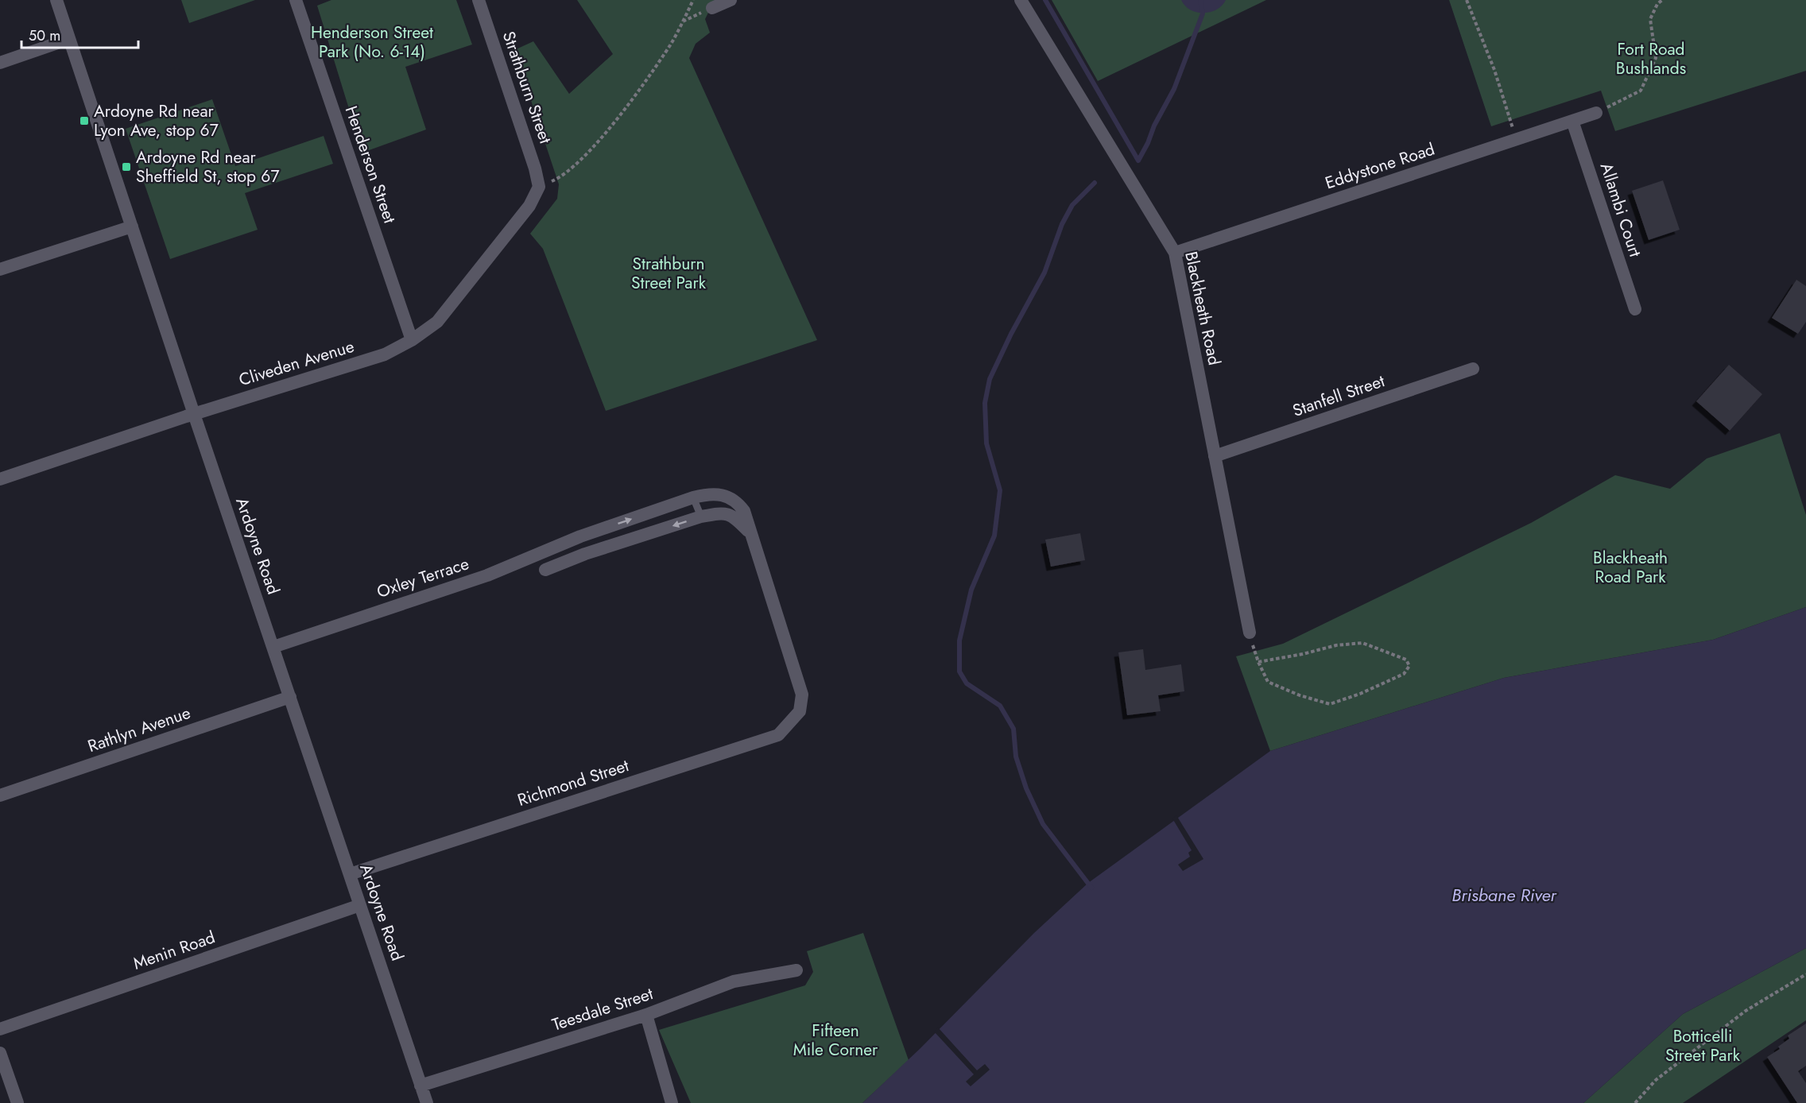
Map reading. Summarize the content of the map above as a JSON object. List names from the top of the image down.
{
  "streets": {
    "street": [
      "Strathburn Street",
      "Henderson Street",
      "Eddystone Road",
      "Allambi Court",
      "Blackheath Road",
      "Cliveden Avenue",
      "Stanfell Street",
      "Ardoyne Road",
      "Oxley Terrace",
      "Rathlyn Avenue",
      "Richmond Street",
      "Menin Road",
      "Teesdale Street"
    ]
  },
  "crossings": [
    ["Strathburn Street", "Cliveden Avenue"],
    ["Henderson Street", "Cliveden Avenue"],
    ["Eddystone Road", "Allambi Court"],
    ["Eddystone Road", "Blackheath Road"],
    ["Blackheath Road", "Stanfell Street"],
    ["Cliveden Avenue", "Ardoyne Road"],
    ["Ardoyne Road", "Oxley Terrace"],
    ["Ardoyne Road", "Rathlyn Avenue"],
    ["Ardoyne Road", "Richmond Street"],
    ["Ardoyne Road", "Menin Road"],
    ["Ardoyne Road", "Teesdale Street"],
    ["Oxley Terrace", "Richmond Street"]
  ],
  "water": ["Brisbane River"],
  "parks": [
    "Henderson Street Park (No. 6-14)",
    "Fort Road Bushlands",
    "Strathburn Street Park",
    "Blackheath Road Park",
    "Fifteen Mile Corner",
    "Botticelli Street Park"
  ],
  "places": {
    "transit": ["Ardoyne Rd near Lyon Ave, stop 67", "Ardoyne Rd near Sheffield St, stop 67"]
  },
  "scale_bar": "50 m"
}
